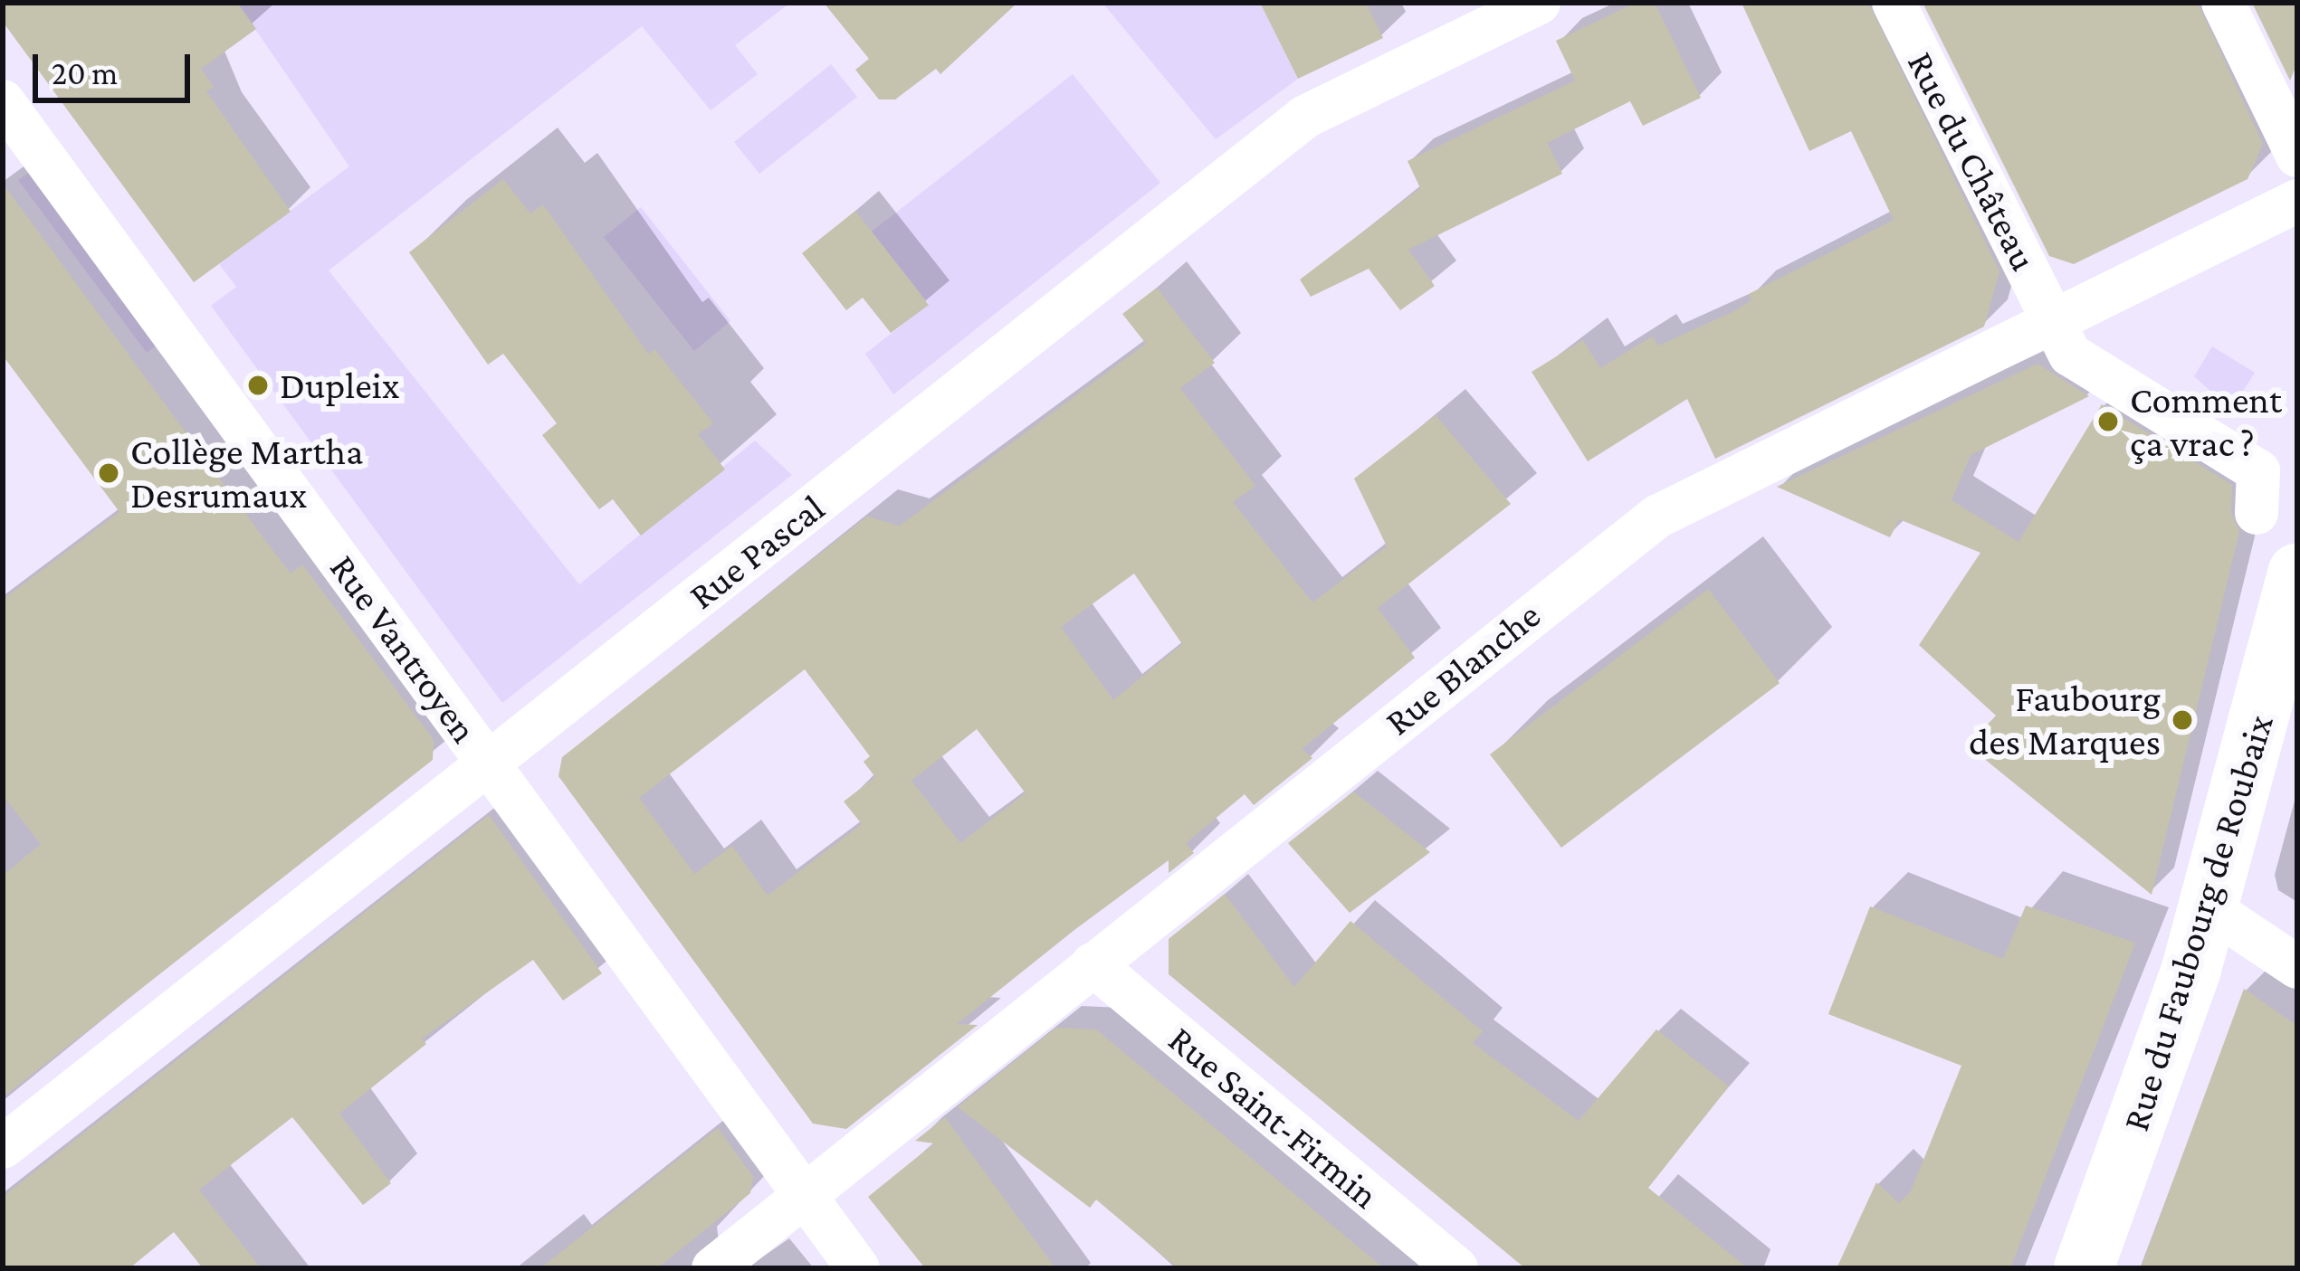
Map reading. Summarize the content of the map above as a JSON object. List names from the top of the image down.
{
  "streets": {
    "main road": ["Rue du Faubourg de Roubaix"],
    "street": [
      "Rue du Château",
      "Rue Pascal",
      "Rue Vantroyen",
      "Rue Blanche",
      "Rue Saint-Firmin"
    ]
  },
  "crossings": [
    ["Rue du Château", "Rue Blanche"],
    ["Rue Pascal", "Rue Vantroyen"],
    ["Rue Vantroyen", "Rue Blanche"],
    ["Rue Blanche", "Rue Saint-Firmin"]
  ],
  "places": [
    "Dupleix",
    "Comment ça vrac ?",
    "Collège Martha Desrumaux",
    "Faubourg des Marques"
  ],
  "scale_bar": "20 m"
}
